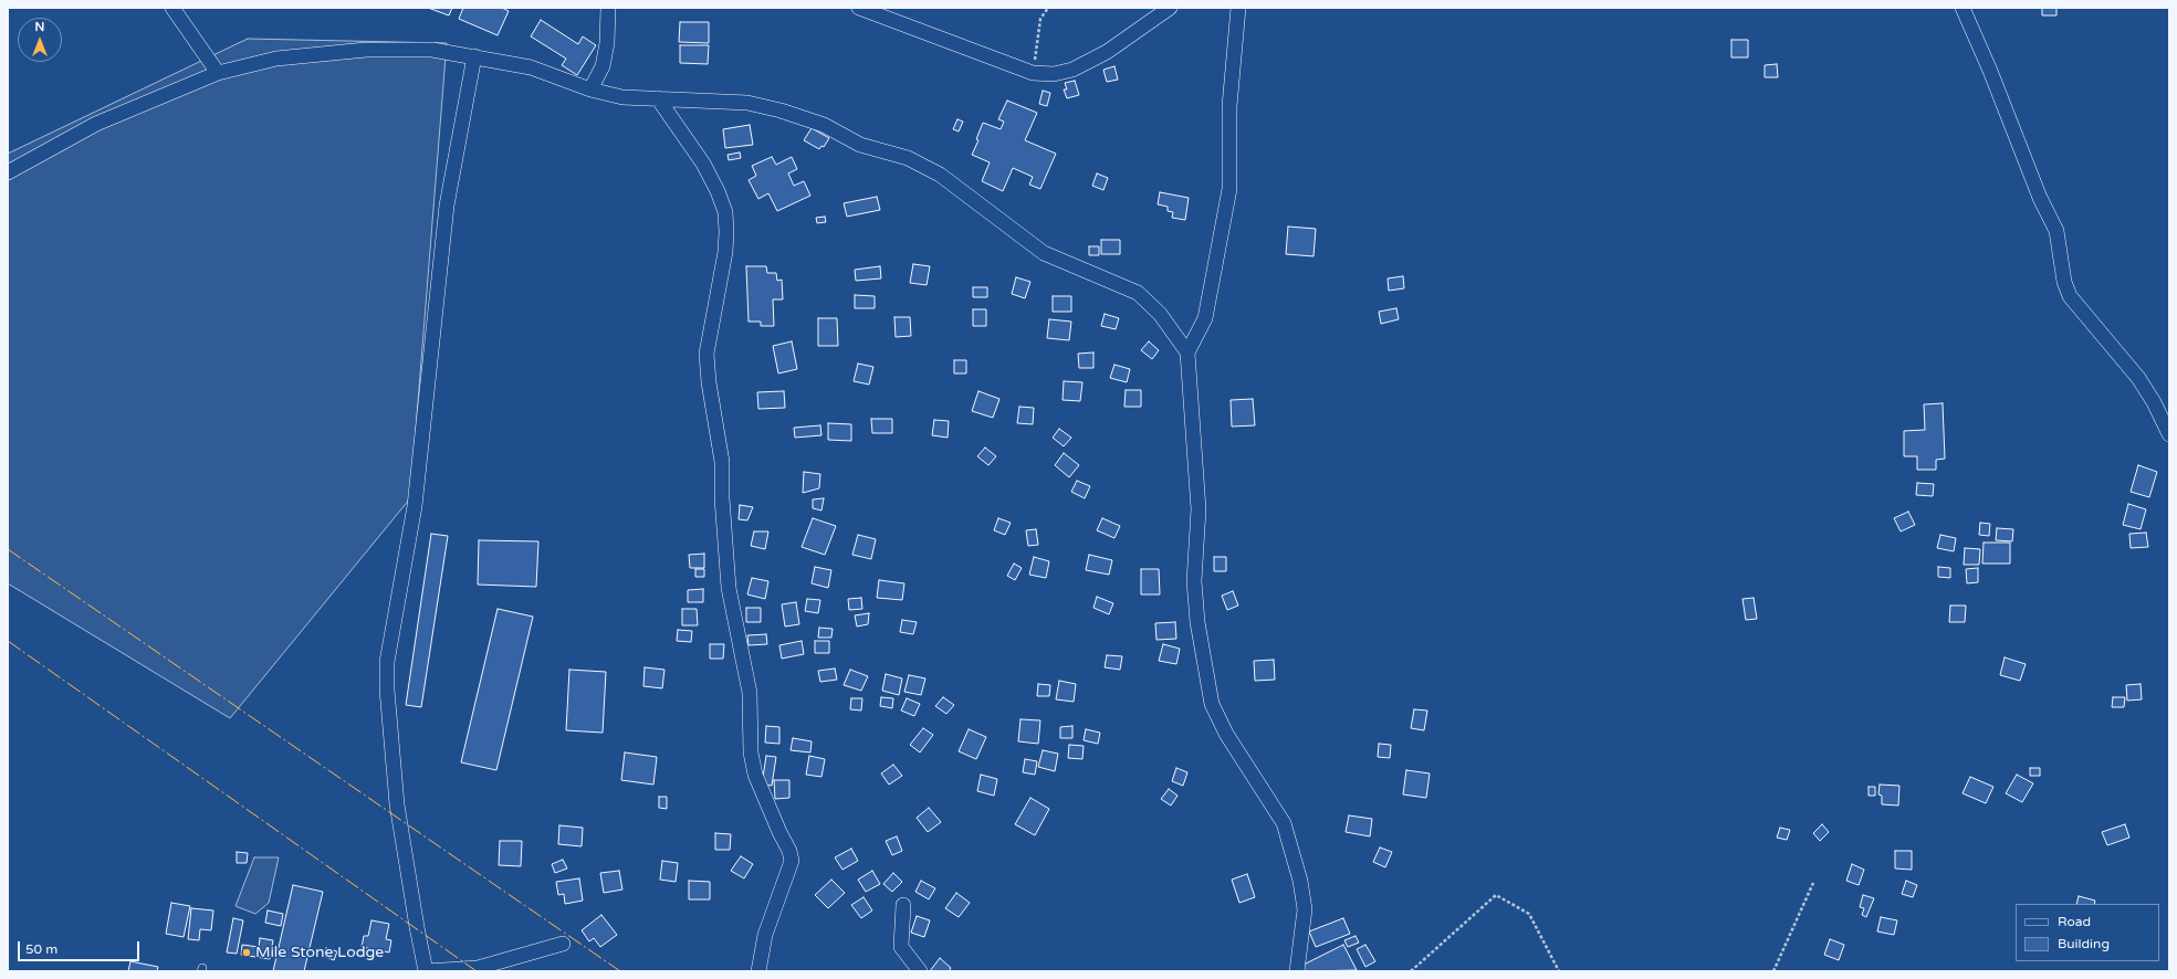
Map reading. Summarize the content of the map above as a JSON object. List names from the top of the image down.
{
  "places": ["Mile Stone Lodge"],
  "legend": ["Road", "Building"],
  "scale_bar": "50 m",
  "north": "top"
}
